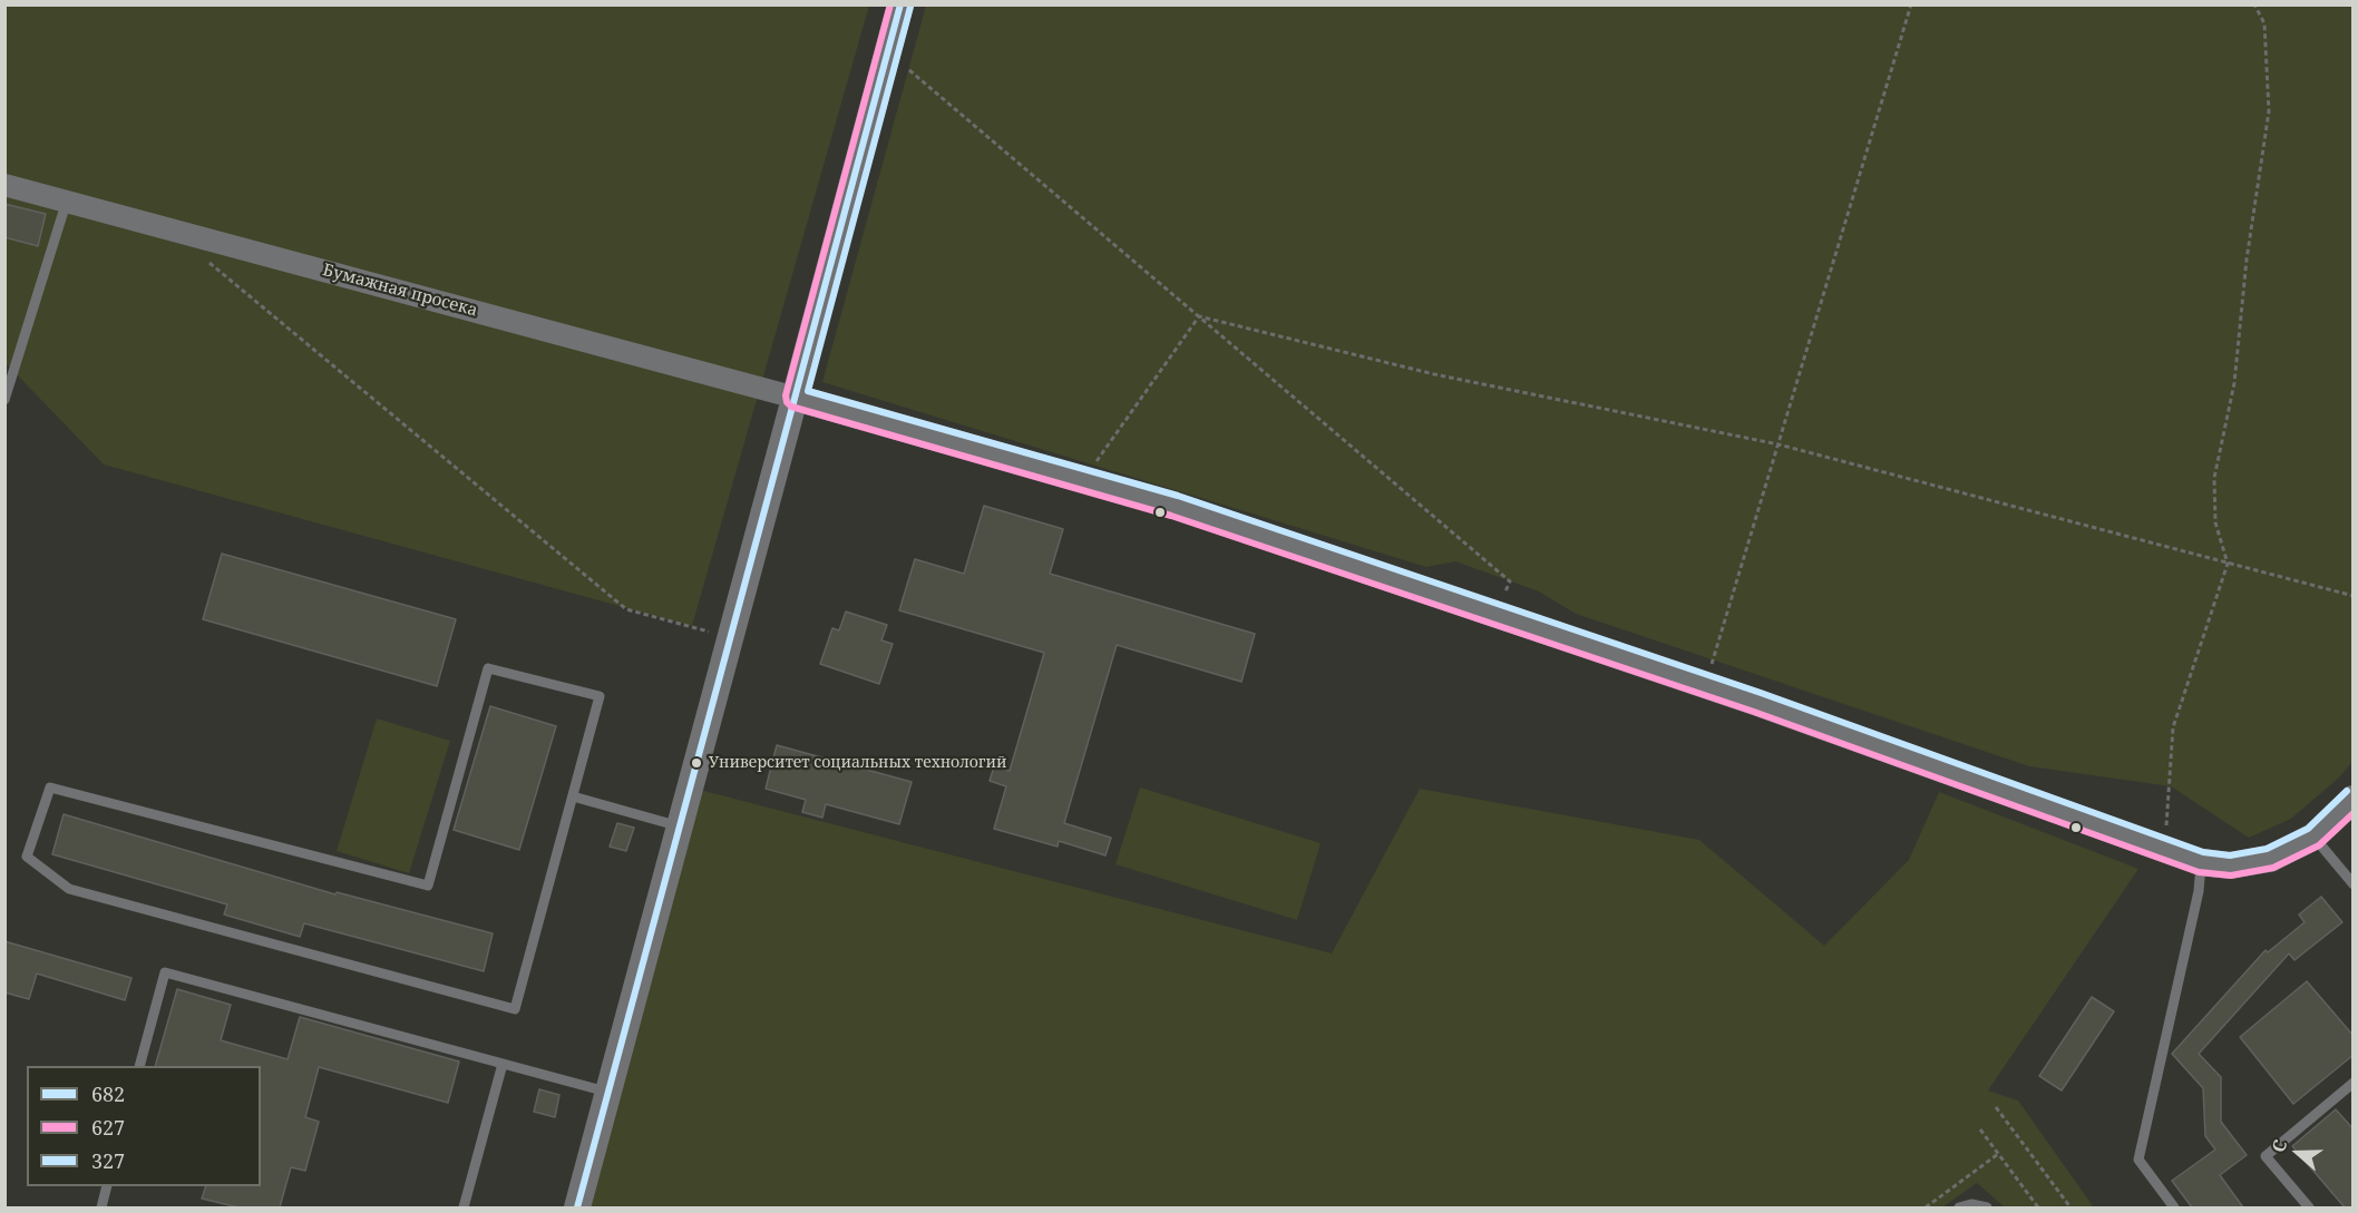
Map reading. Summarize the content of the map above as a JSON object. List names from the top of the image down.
{
  "streets": {
    "street": ["Бумажная просека"]
  },
  "places": ["Университет социальных технологий"],
  "lines": ["transit line 682", "transit line 627", "transit line 327"],
  "legend": ["682", "627", "327"],
  "north": "left"
}
